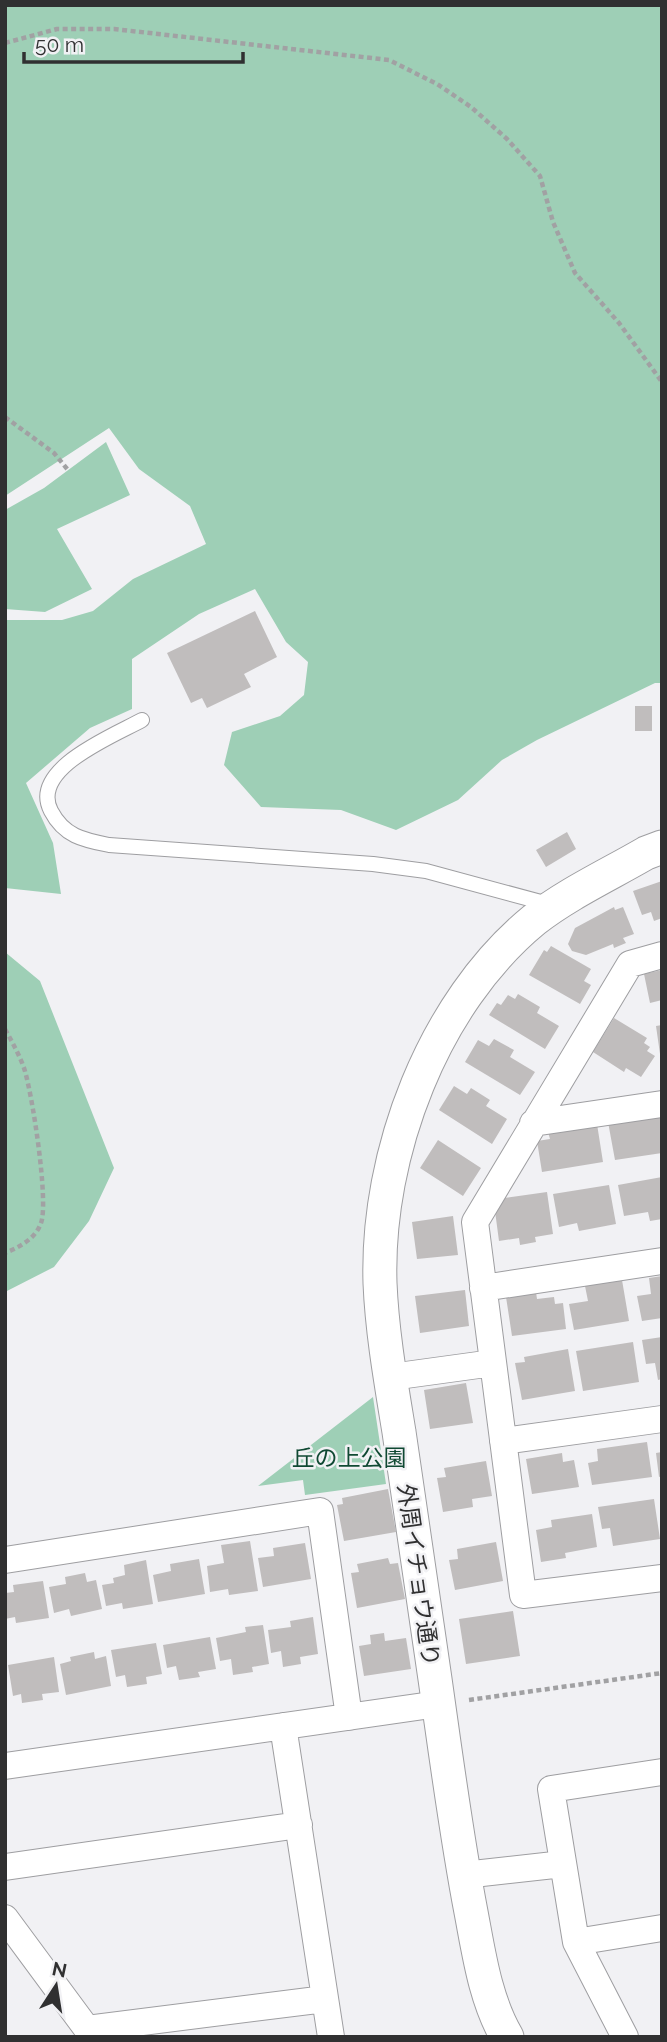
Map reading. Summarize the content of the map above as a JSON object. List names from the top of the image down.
{
  "streets": {
    "street": ["外周イチョウ通り"]
  },
  "parks": ["丘の上公園"],
  "scale_bar": "50 m",
  "north": "top"
}
